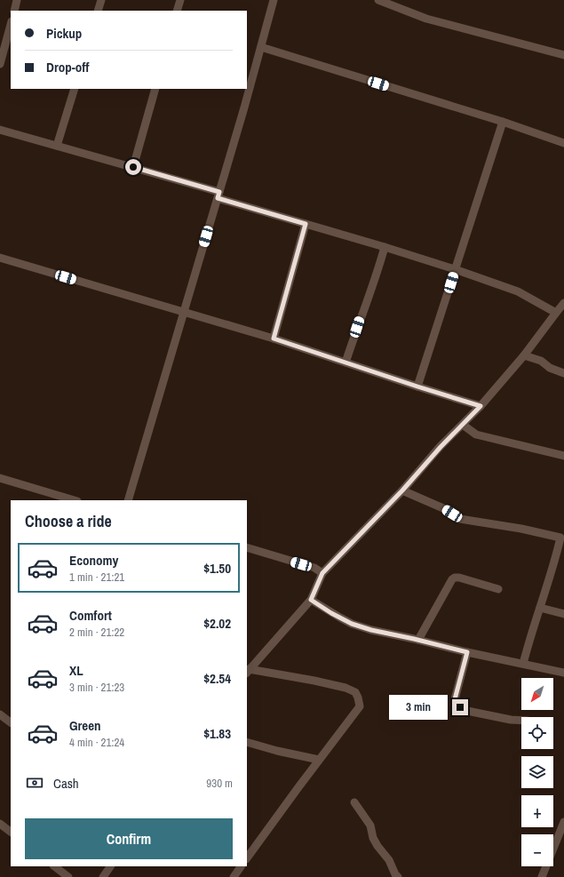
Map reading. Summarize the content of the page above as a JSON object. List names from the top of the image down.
{
  "north": "bottom left",
  "page": {
    "banner": ["Pickup", "Drop-off"],
    "heading": "Choose a ride",
    "list": [
      {
        "name": "Economy",
        "note": "1 min · 21:21",
        "value": "$1.50"
      },
      {
        "name": "Comfort",
        "note": "2 min · 21:22",
        "value": "$2.02"
      },
      {
        "name": "XL",
        "note": "3 min · 21:23",
        "value": "$2.54"
      },
      {
        "name": "Green",
        "note": "4 min · 21:24",
        "value": "$1.83"
      }
    ],
    "map_buttons": ["+", "−"],
    "bubble": "3 min",
    "pay": ["Cash", "930 m"],
    "buttons": "Confirm"
  }
}
